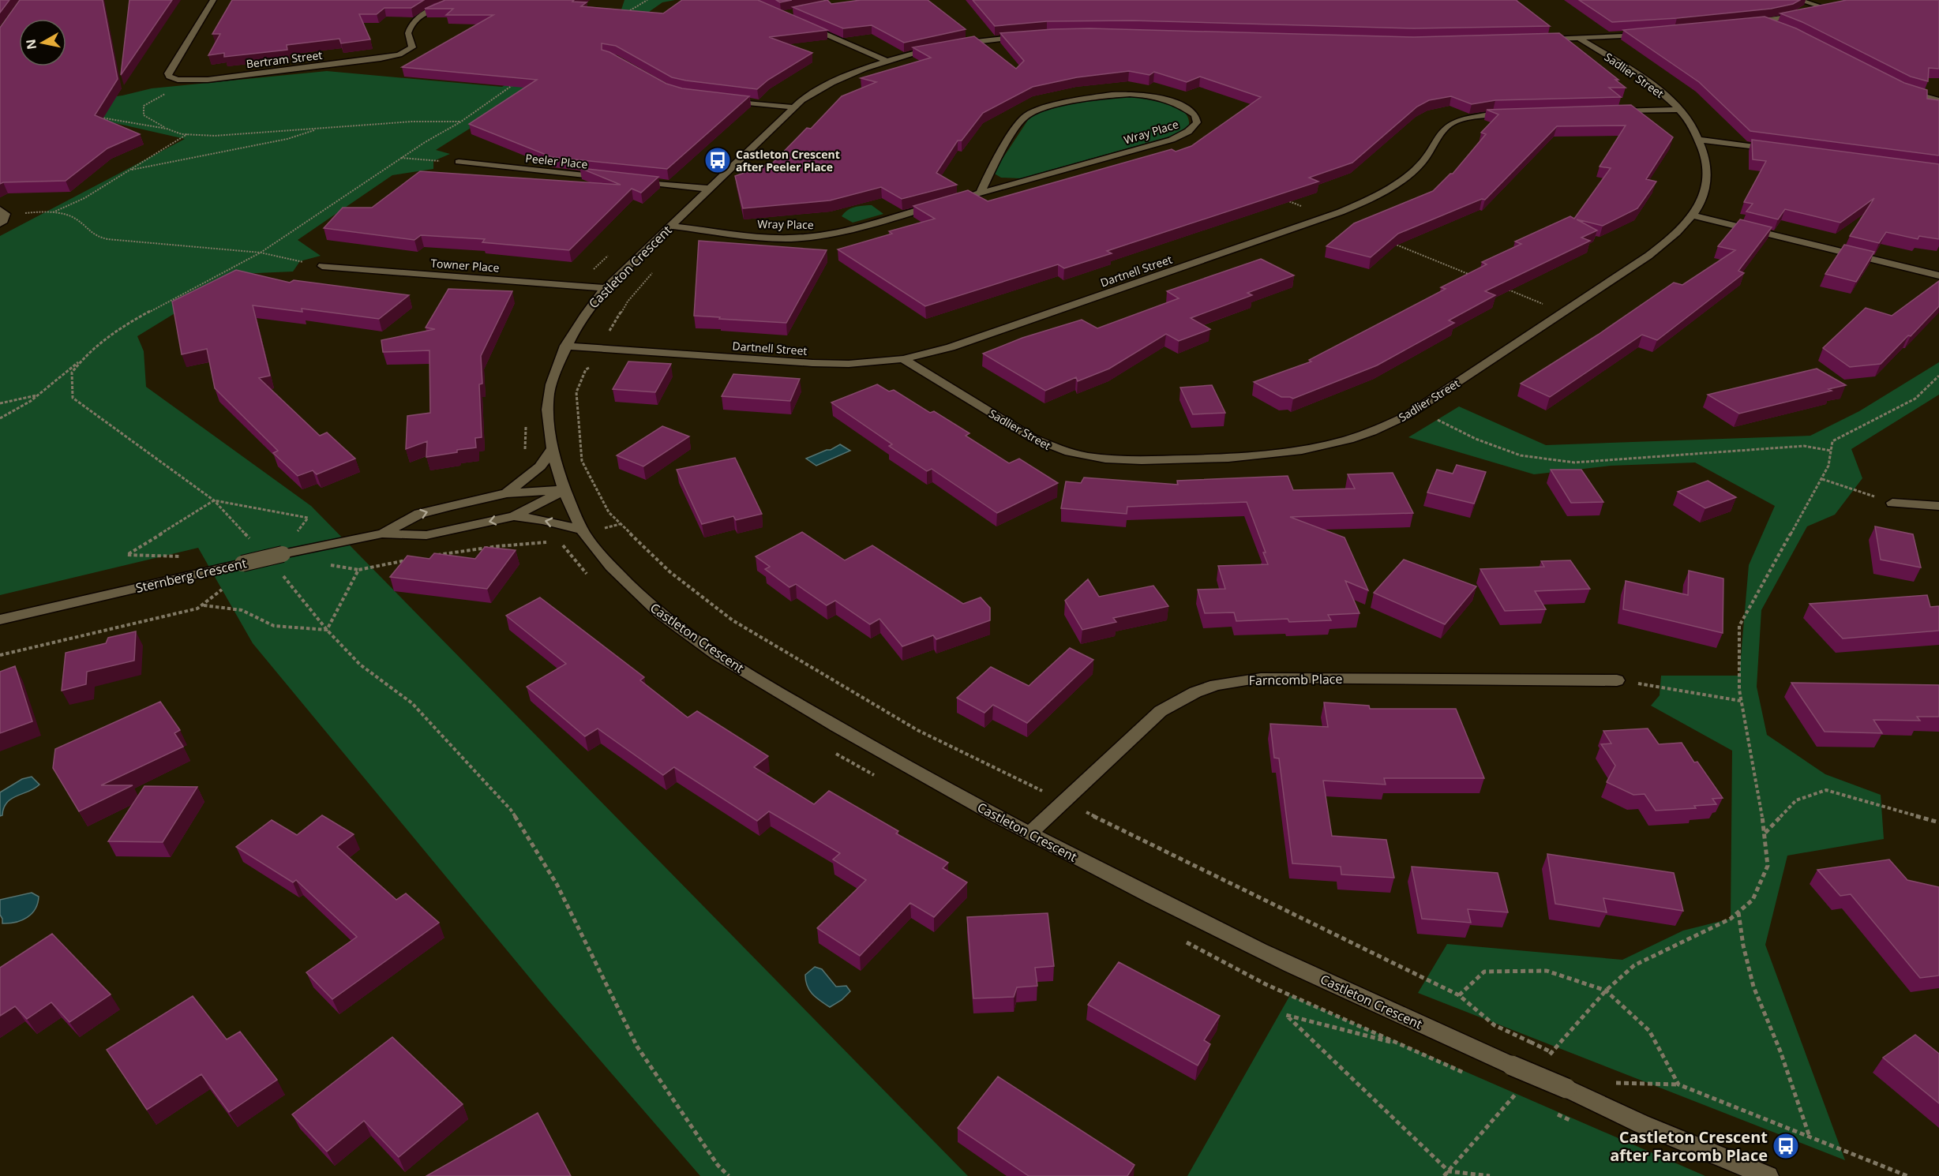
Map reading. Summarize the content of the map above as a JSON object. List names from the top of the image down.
{
  "streets": {
    "street": [
      "Bertram Street",
      "Sadlier Street",
      "Wray Place",
      "Peeler Place",
      "Towner Place",
      "Castleton Crescent",
      "Dartnell Street",
      "Sternberg Crescent",
      "Farncomb Place"
    ]
  },
  "crossings": [
    ["Sadlier Street", "Dartnell Street"],
    ["Wray Place", "Castleton Crescent"],
    ["Towner Place", "Castleton Crescent"],
    ["Castleton Crescent", "Dartnell Street"],
    ["Castleton Crescent", "Sternberg Crescent"],
    ["Castleton Crescent", "Farncomb Place"]
  ],
  "places": {
    "bus stop": ["Castleton Crescent after Peeler Place", "Castleton Crescent after Farcomb Place"]
  },
  "north": "left"
}
